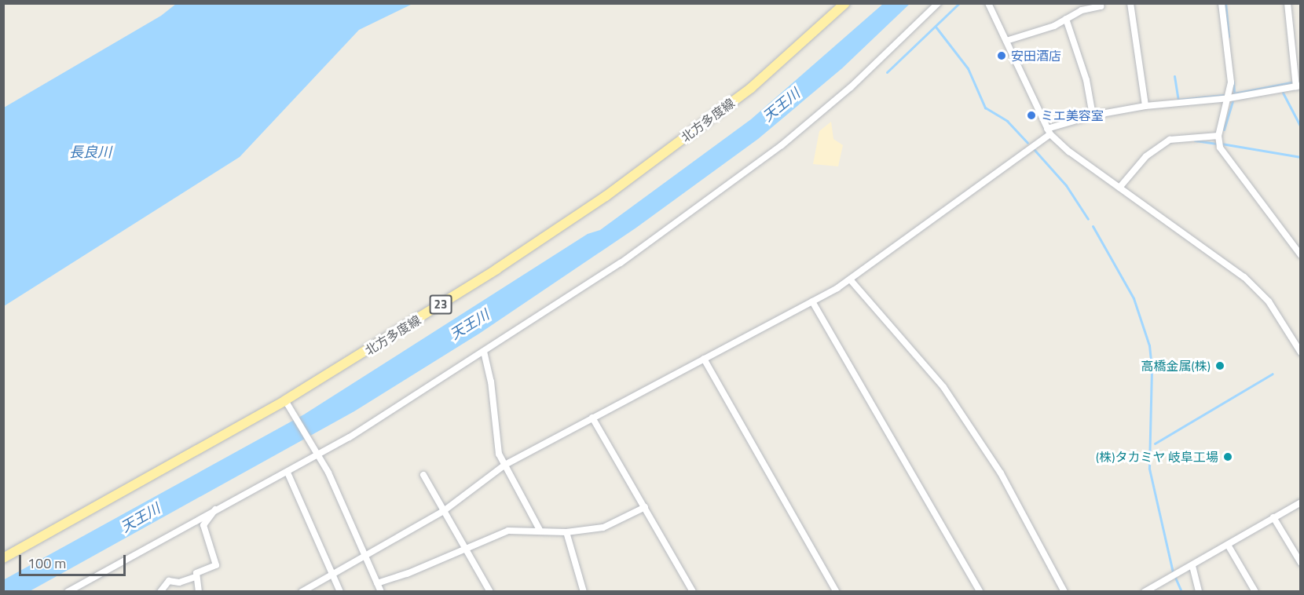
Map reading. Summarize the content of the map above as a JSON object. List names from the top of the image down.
{
  "streets": {
    "main road": ["北方多度線", "23"]
  },
  "water": ["天王川", "長良川"],
  "places": [
    "安田酒店",
    "ミエ美容室",
    "高橋金属(株)",
    "(株)タカミヤ 岐阜工場"
  ],
  "scale_bar": "100 m"
}
